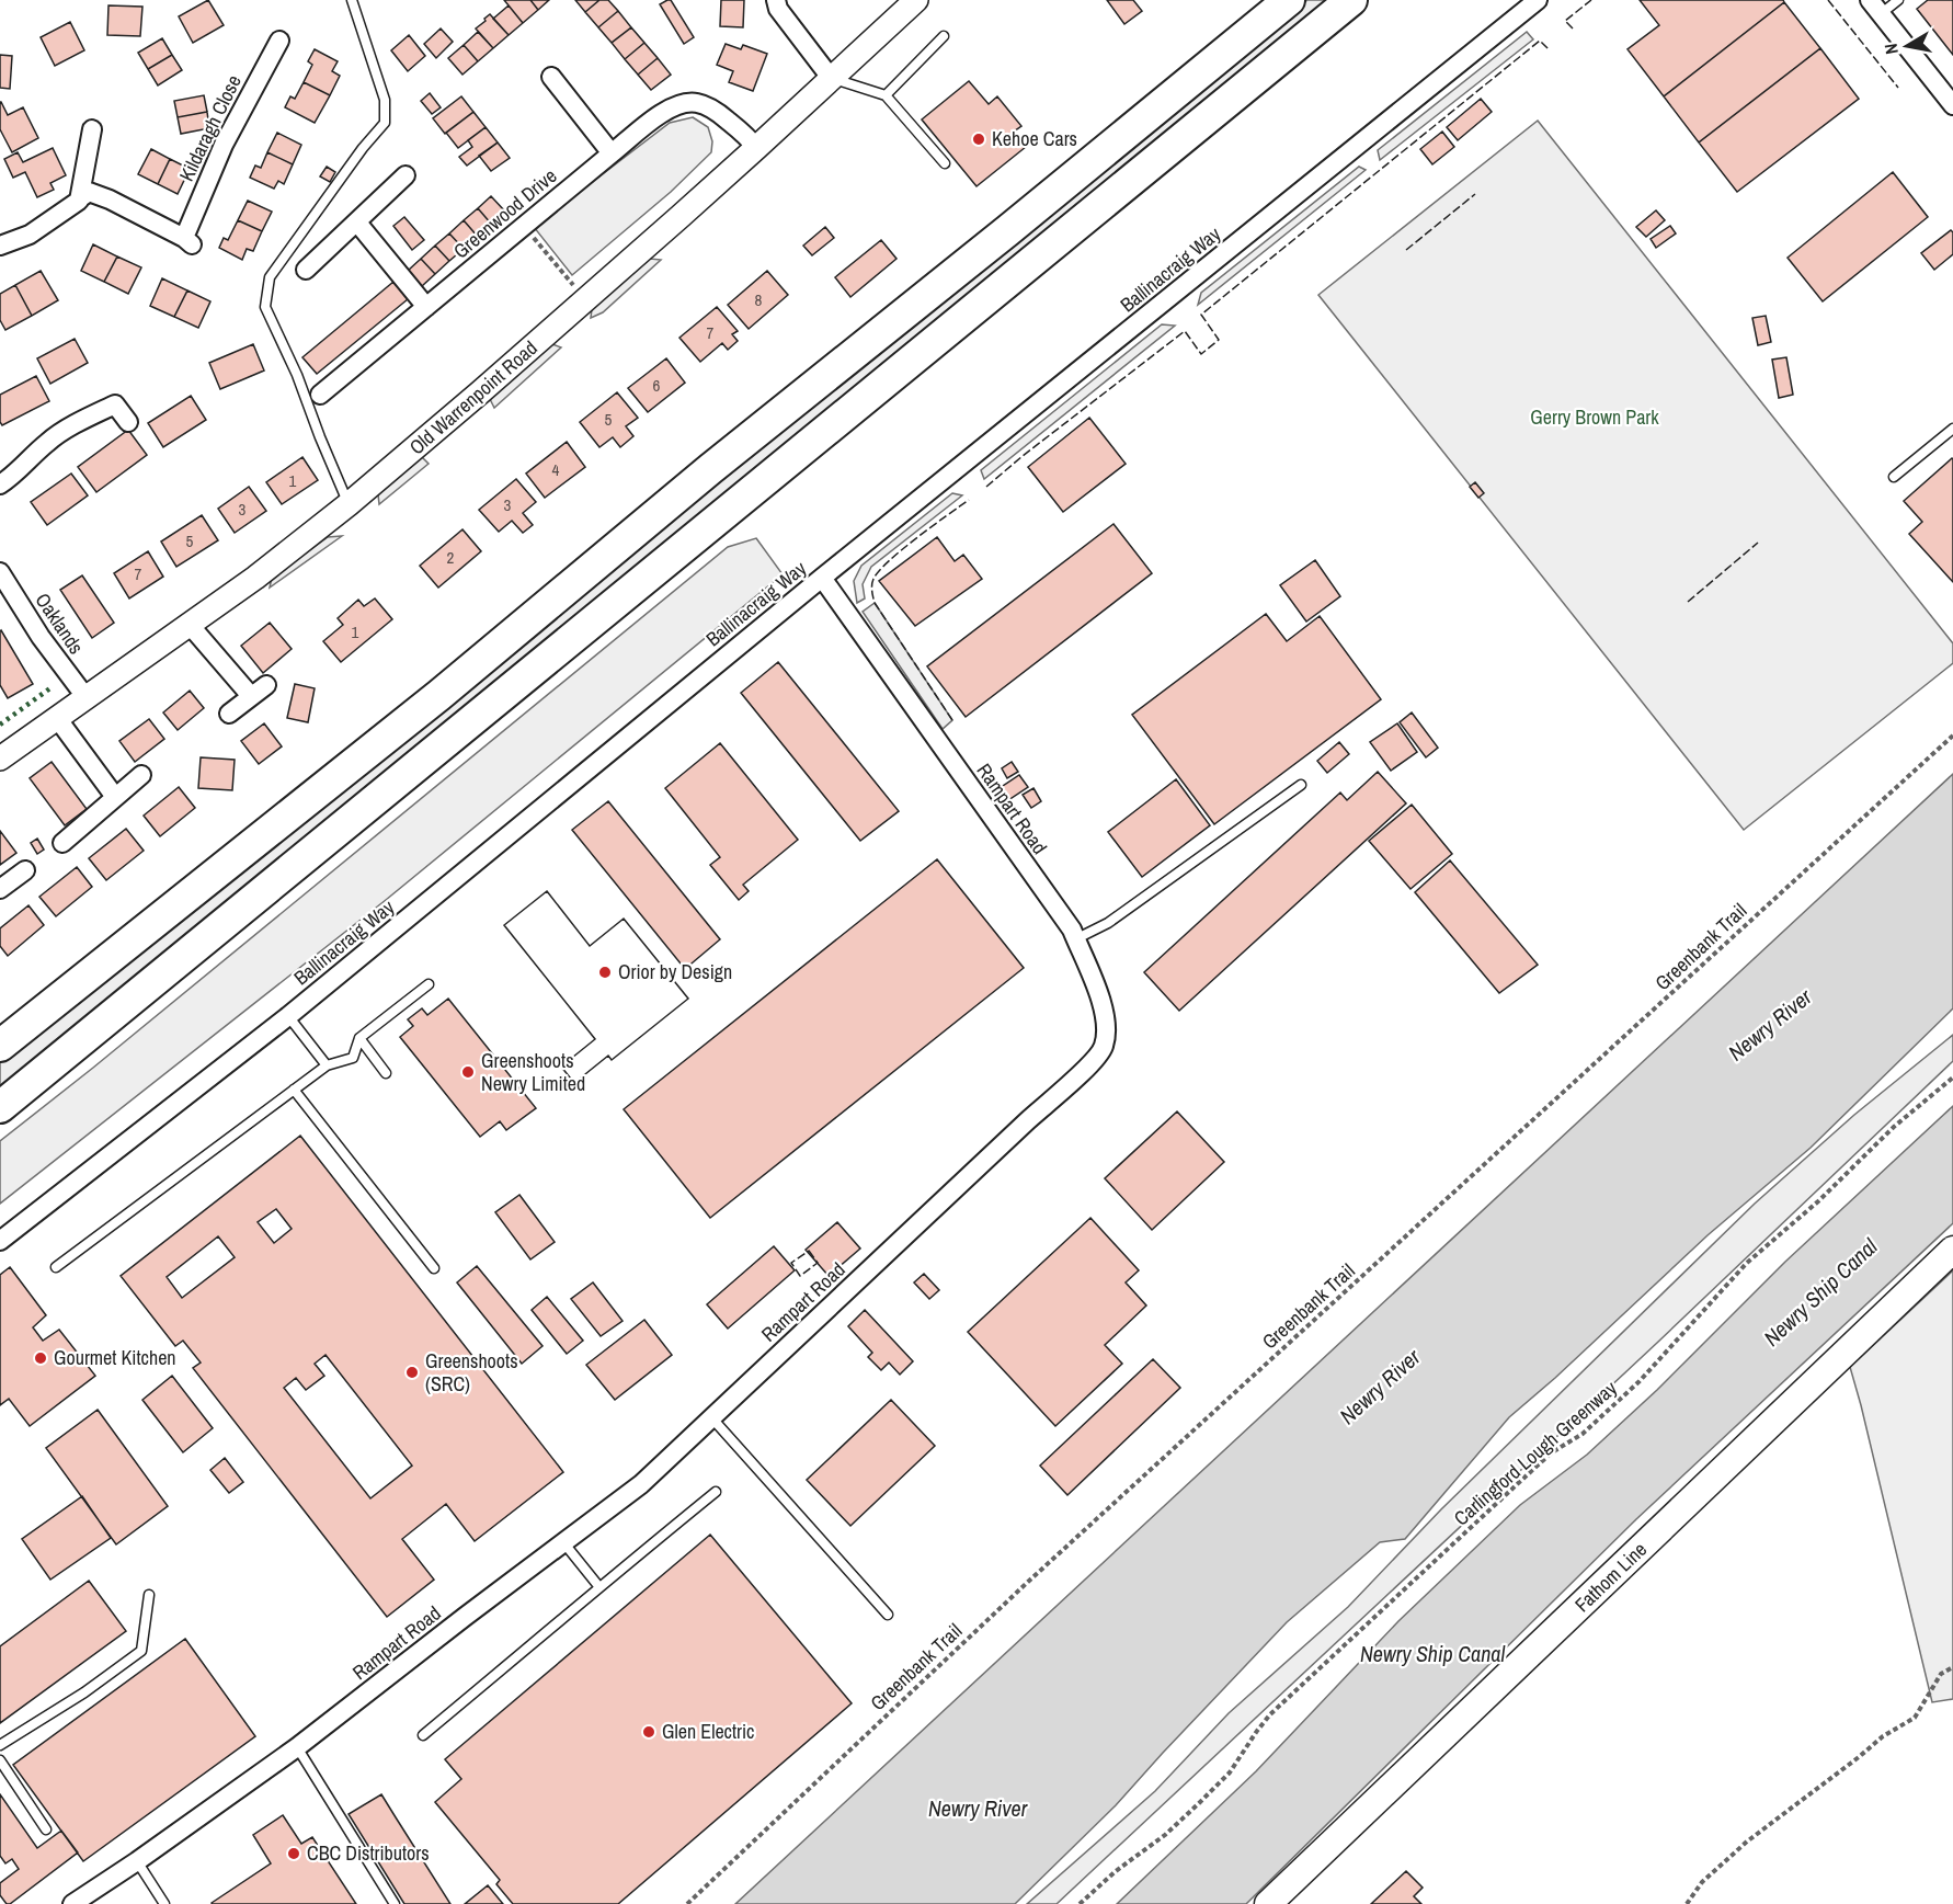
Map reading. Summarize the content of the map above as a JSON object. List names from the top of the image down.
{
  "streets": {
    "main road": ["Fathom Line"],
    "street": [
      "Kildaragh Close",
      "Greenwood Drive",
      "Ballinacraig Way",
      "Old Warrenpoint Road",
      "Oaklands",
      "Rampart Road"
    ],
    "path": ["Greenbank Trail", "Carlingford Lough Greenway"]
  },
  "crossings": [
    ["Greenwood Drive", "Old Warrenpoint Road"],
    ["Ballinacraig Way", "Rampart Road"],
    ["Old Warrenpoint Road", "Oaklands"]
  ],
  "water": ["Newry River", "Newry Ship Canal"],
  "parks": ["Gerry Brown Park"],
  "places": [
    "Kehoe Cars",
    "Orior by Design",
    "Greenshoots Newry Limited",
    "Gourmet Kitchen",
    "Greenshoots (SRC)",
    "Glen Electric",
    "CBC Distributors"
  ],
  "house_numbers": [
    "8",
    "7",
    "6",
    "5",
    "4",
    "1",
    "3",
    "3",
    "5",
    "2",
    "7",
    "1"
  ],
  "north": "left"
}
